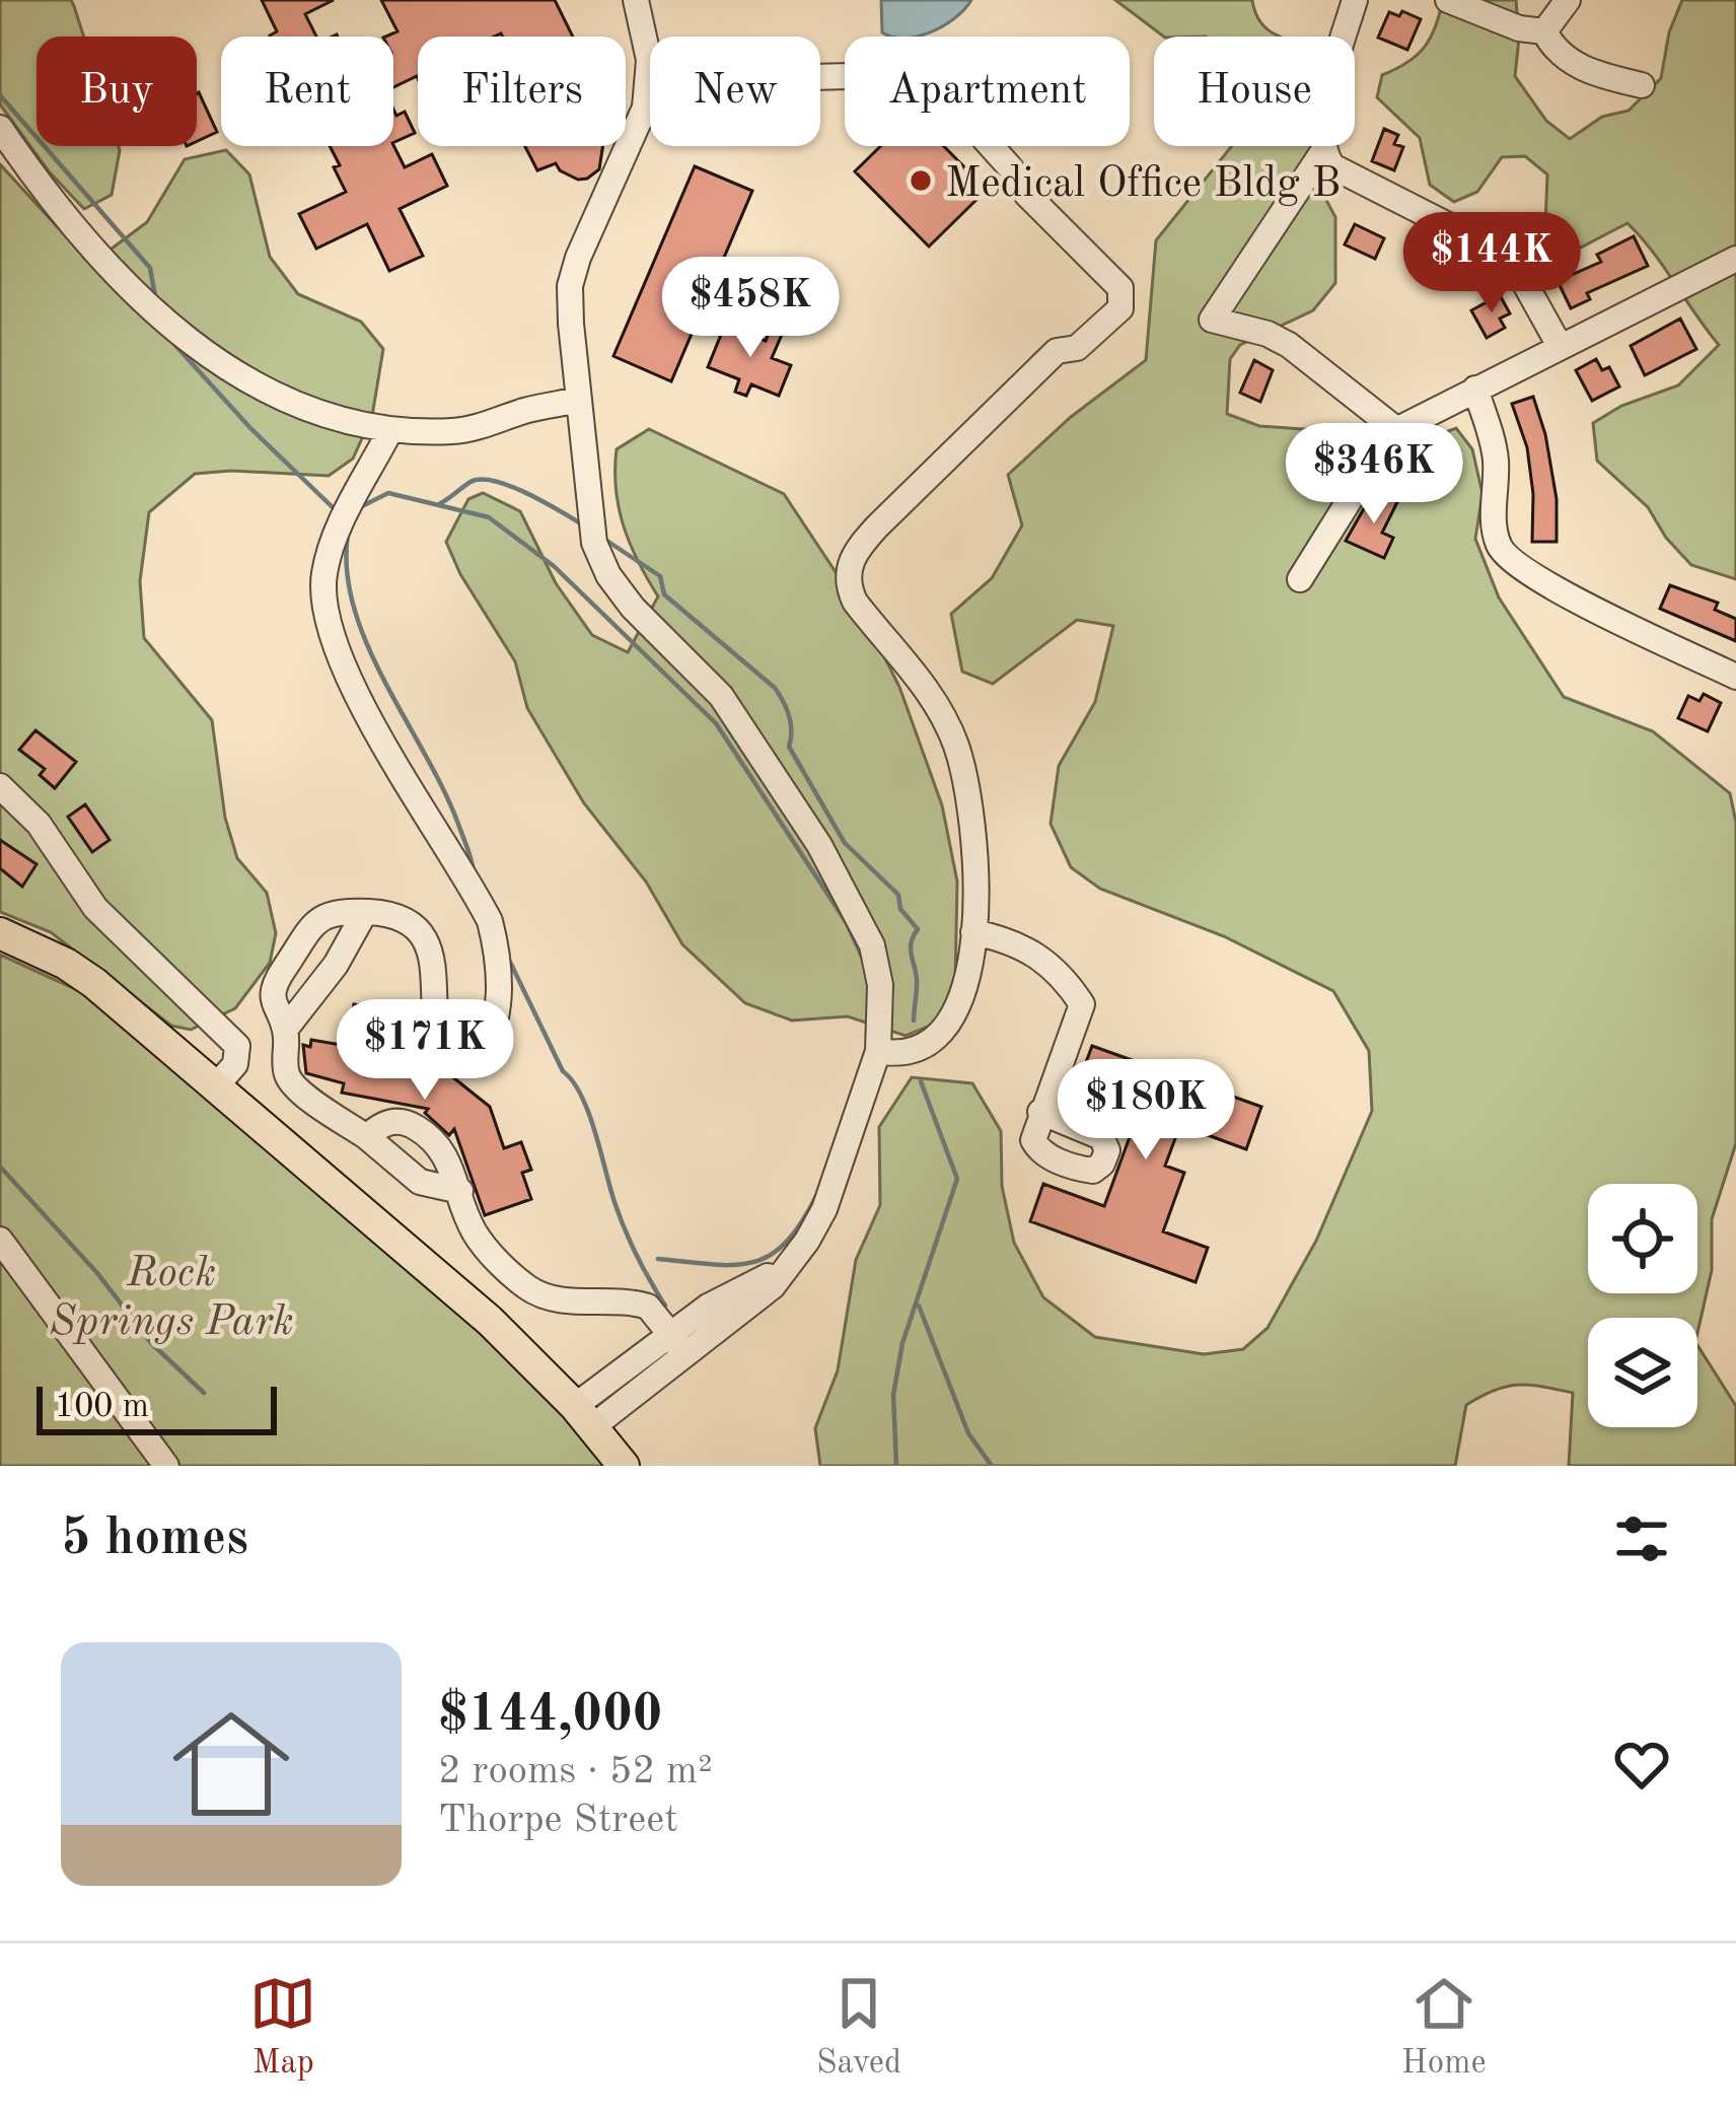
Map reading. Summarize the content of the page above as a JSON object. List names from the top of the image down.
{
  "parks": ["Rock Springs Park"],
  "places": ["Medical Office Bldg B"],
  "scale_bar": "100 m",
  "page": {
    "chip": [
      "Buy",
      "Rent",
      "Filters",
      "New",
      "Apartment",
      "House"
    ],
    "price": [
      "$144K",
      "$458K",
      "$346K",
      "$171K",
      "$180K"
    ],
    "scale": "100 m",
    "heading": "5 homes",
    "list": [
      {
        "name": "$144,000",
        "note": "2 rooms · 52 m² · Thorpe Street"
      }
    ],
    "tabs": ["Map", "Saved", "Home"]
  }
}
